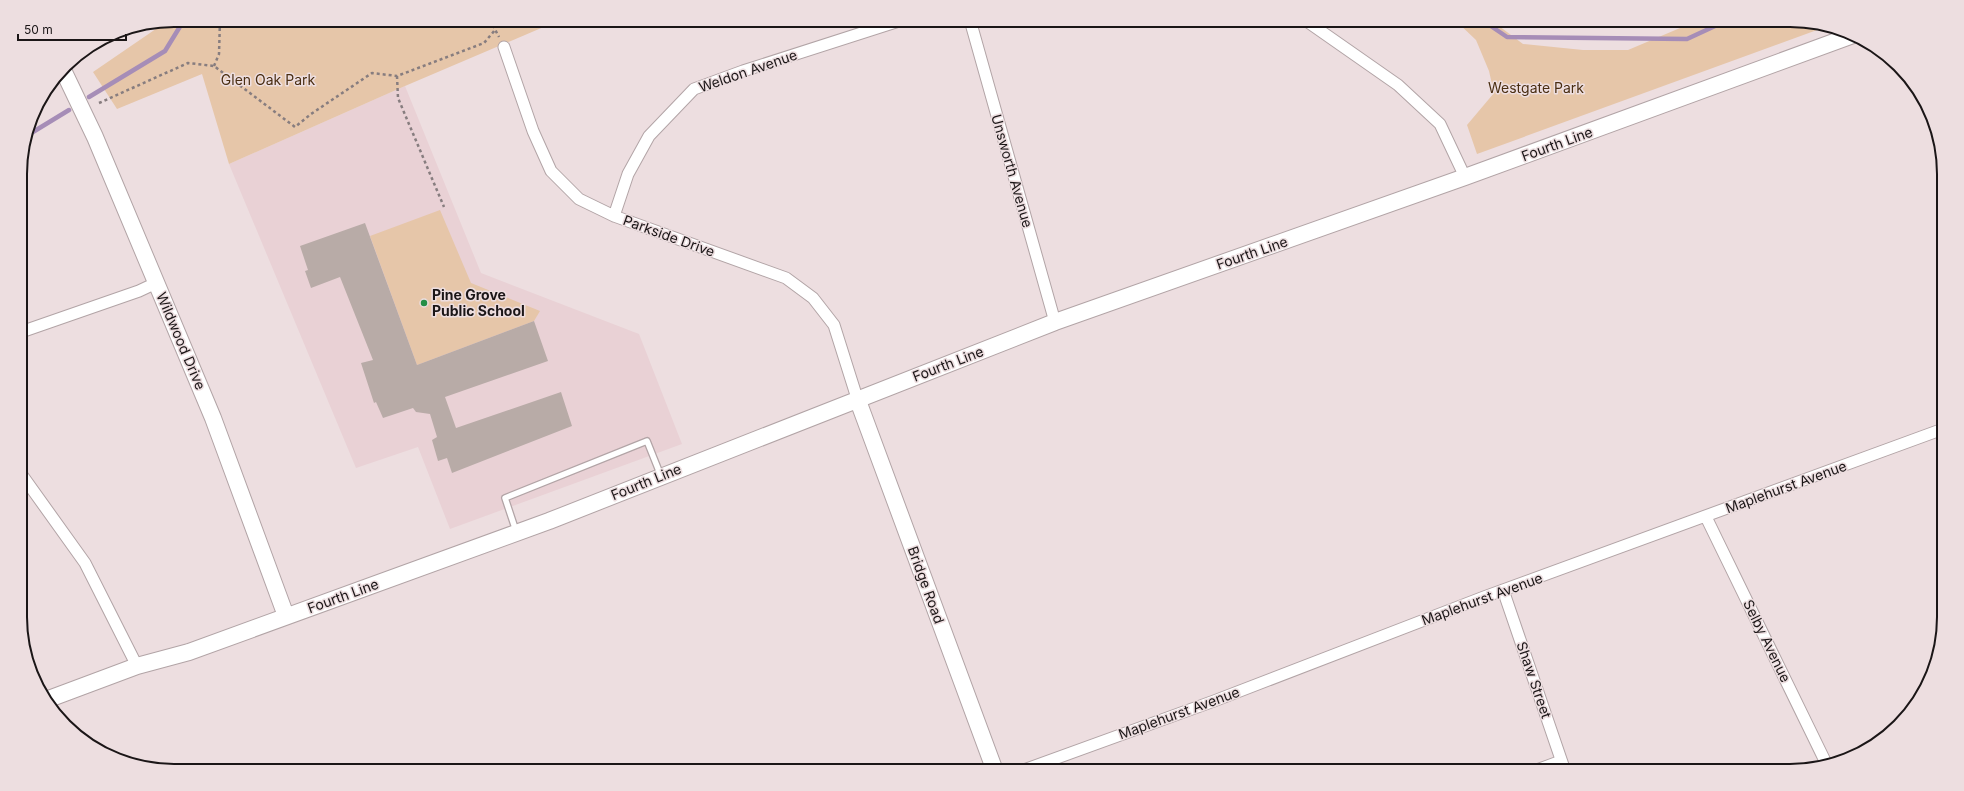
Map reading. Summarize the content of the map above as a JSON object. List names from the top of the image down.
{
  "streets": {
    "street": [
      "Weldon Avenue",
      "Fourth Line",
      "Unsworth Avenue",
      "Parkside Drive",
      "Wildwood Drive",
      "Maplehurst Avenue",
      "Bridge Road",
      "Selby Avenue",
      "Shaw Street"
    ]
  },
  "crossings": [
    ["Weldon Avenue", "Parkside Drive"],
    ["Fourth Line", "Unsworth Avenue"],
    ["Fourth Line", "Parkside Drive"],
    ["Fourth Line", "Wildwood Drive"],
    ["Fourth Line", "Bridge Road"],
    ["Parkside Drive", "Bridge Road"],
    ["Maplehurst Avenue", "Selby Avenue"],
    ["Maplehurst Avenue", "Shaw Street"]
  ],
  "parks": ["Glen Oak Park", "Westgate Park"],
  "places": ["Pine Grove Public School"],
  "scale_bar": "50 m"
}
